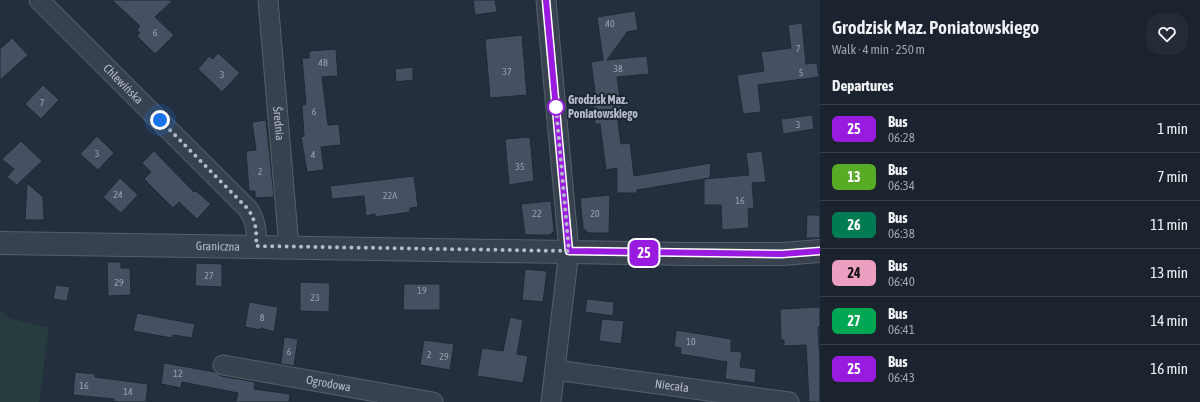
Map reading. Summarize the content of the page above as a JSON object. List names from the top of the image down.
{
  "streets": {
    "street": [
      "Chlewińska",
      "Średnia",
      "Graniczna",
      "Ogrodowa",
      "Niecała"
    ]
  },
  "crossings": [
    ["Chlewińska", "Graniczna"],
    ["Średnia", "Graniczna"]
  ],
  "places": ["Grodzisk Maz. Poniatowskiego"],
  "lines": ["bus line 25"],
  "house_numbers": [
    "40",
    "6",
    "7",
    "4B",
    "38",
    "37",
    "5",
    "3",
    "7",
    "6",
    "3",
    "3",
    "4",
    "35",
    "2",
    "24",
    "22A",
    "16",
    "22",
    "20",
    "27",
    "29",
    "19",
    "23",
    "8",
    "10",
    "6",
    "2",
    "29",
    "12",
    "16",
    "14"
  ],
  "page": {
    "on_map": "25",
    "heading": [
      ["Grodzisk Maz. Poniatowskiego", "Walk · 4 min · 250 m"],
      "Departures"
    ],
    "list": [
      {
        "mark": "25",
        "name": "Bus",
        "note": "06:28",
        "value": "1 min"
      },
      {
        "mark": "13",
        "name": "Bus",
        "note": "06:34",
        "value": "7 min"
      },
      {
        "mark": "26",
        "name": "Bus",
        "note": "06:38",
        "value": "11 min"
      },
      {
        "mark": "24",
        "name": "Bus",
        "note": "06:40",
        "value": "13 min"
      },
      {
        "mark": "27",
        "name": "Bus",
        "note": "06:41",
        "value": "14 min"
      },
      {
        "mark": "25",
        "name": "Bus",
        "note": "06:43",
        "value": "16 min"
      }
    ]
  }
}
